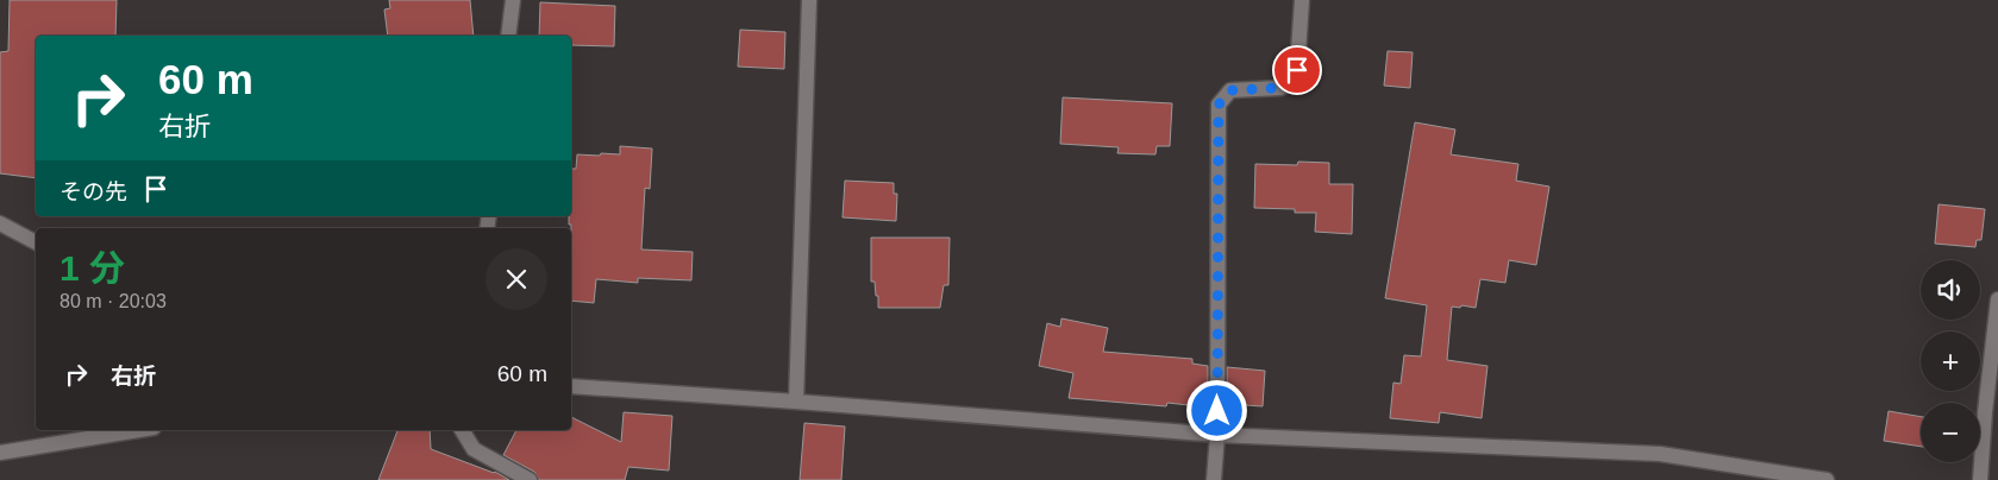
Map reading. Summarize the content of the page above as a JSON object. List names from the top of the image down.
{
  "page": {
    "turn": ["60 m", "右折"],
    "then": "その先",
    "heading": ["1 分", "80 m · 20:03"],
    "map_buttons": ["+", "−"],
    "list": [
      {
        "name": "右折",
        "value": "60 m"
      }
    ]
  }
}
